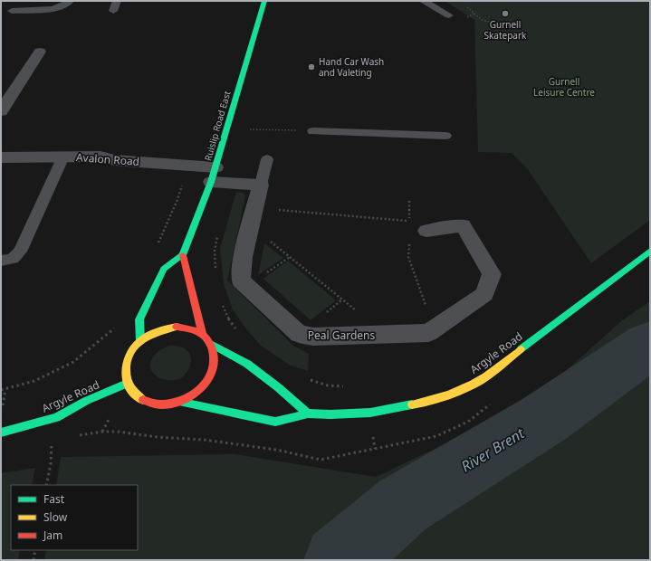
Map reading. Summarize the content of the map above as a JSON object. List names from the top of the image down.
{
  "streets": {
    "main road": ["Ruislip Road East", "Argyle Road"],
    "street": ["Avalon Road", "Peal Gardens"]
  },
  "crossings": [
    ["Ruislip Road East", "Avalon Road"]
  ],
  "water": ["River Brent"],
  "parks": ["Gurnell Leisure Centre"],
  "places": ["Gurnell Skatepark", "Hand Car Wash and Valeting"],
  "legend": ["Fast", "Slow", "Jam"]
}
